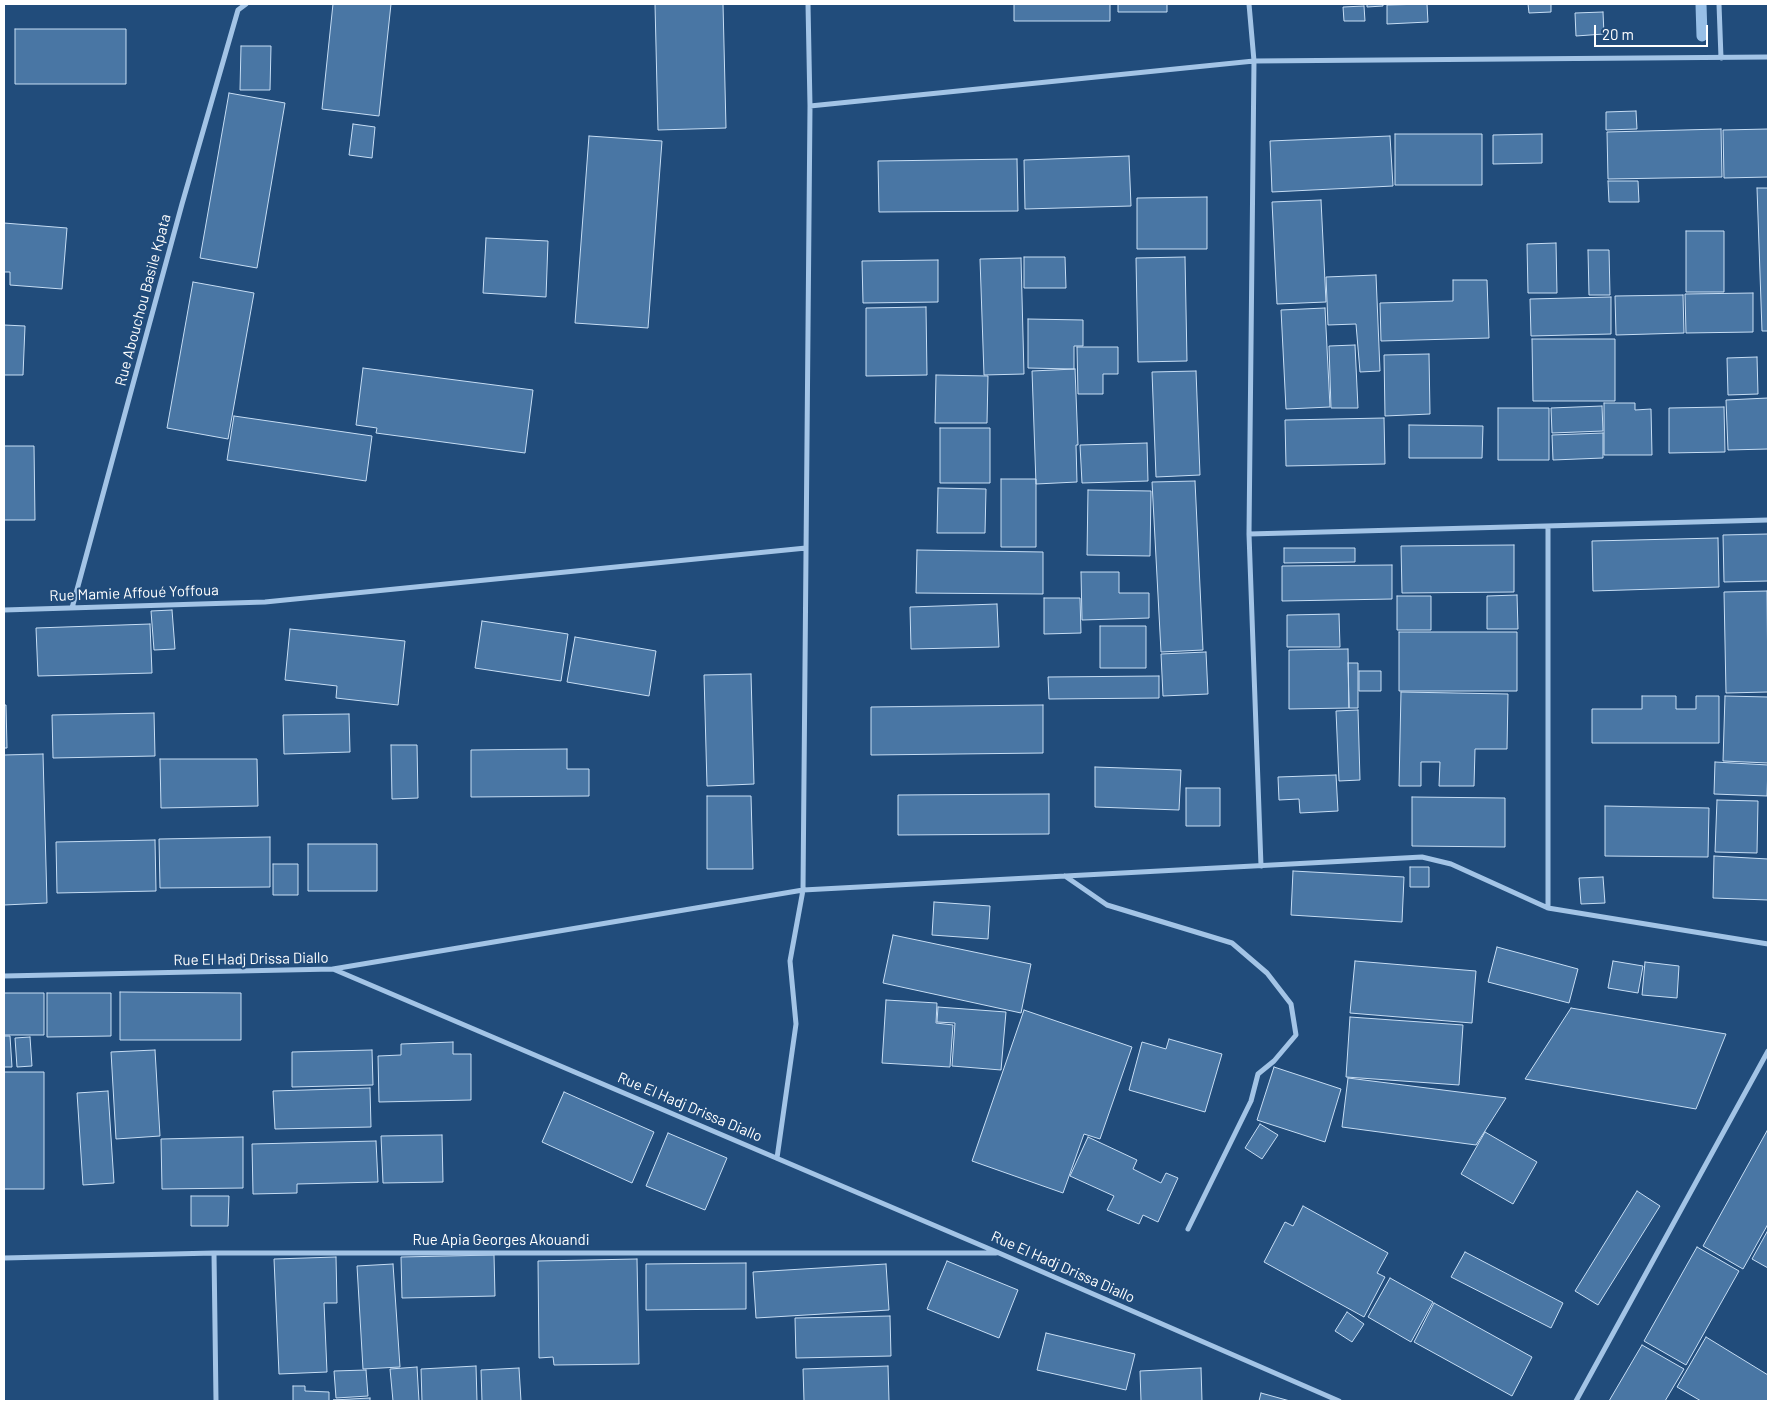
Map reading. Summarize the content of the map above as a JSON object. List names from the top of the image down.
{
  "streets": {
    "street": [
      "Rue Abouchou Basile Kpata",
      "Rue Mamie Affoué Yoffoua",
      "Rue El Hadj Drissa Diallo",
      "Rue Apia Georges Akouandi"
    ]
  },
  "crossings": [
    ["Rue Abouchou Basile Kpata", "Rue Mamie Affoué Yoffoua"],
    ["Rue El Hadj Drissa Diallo", "Rue Apia Georges Akouandi"]
  ],
  "scale_bar": "20 m"
}
